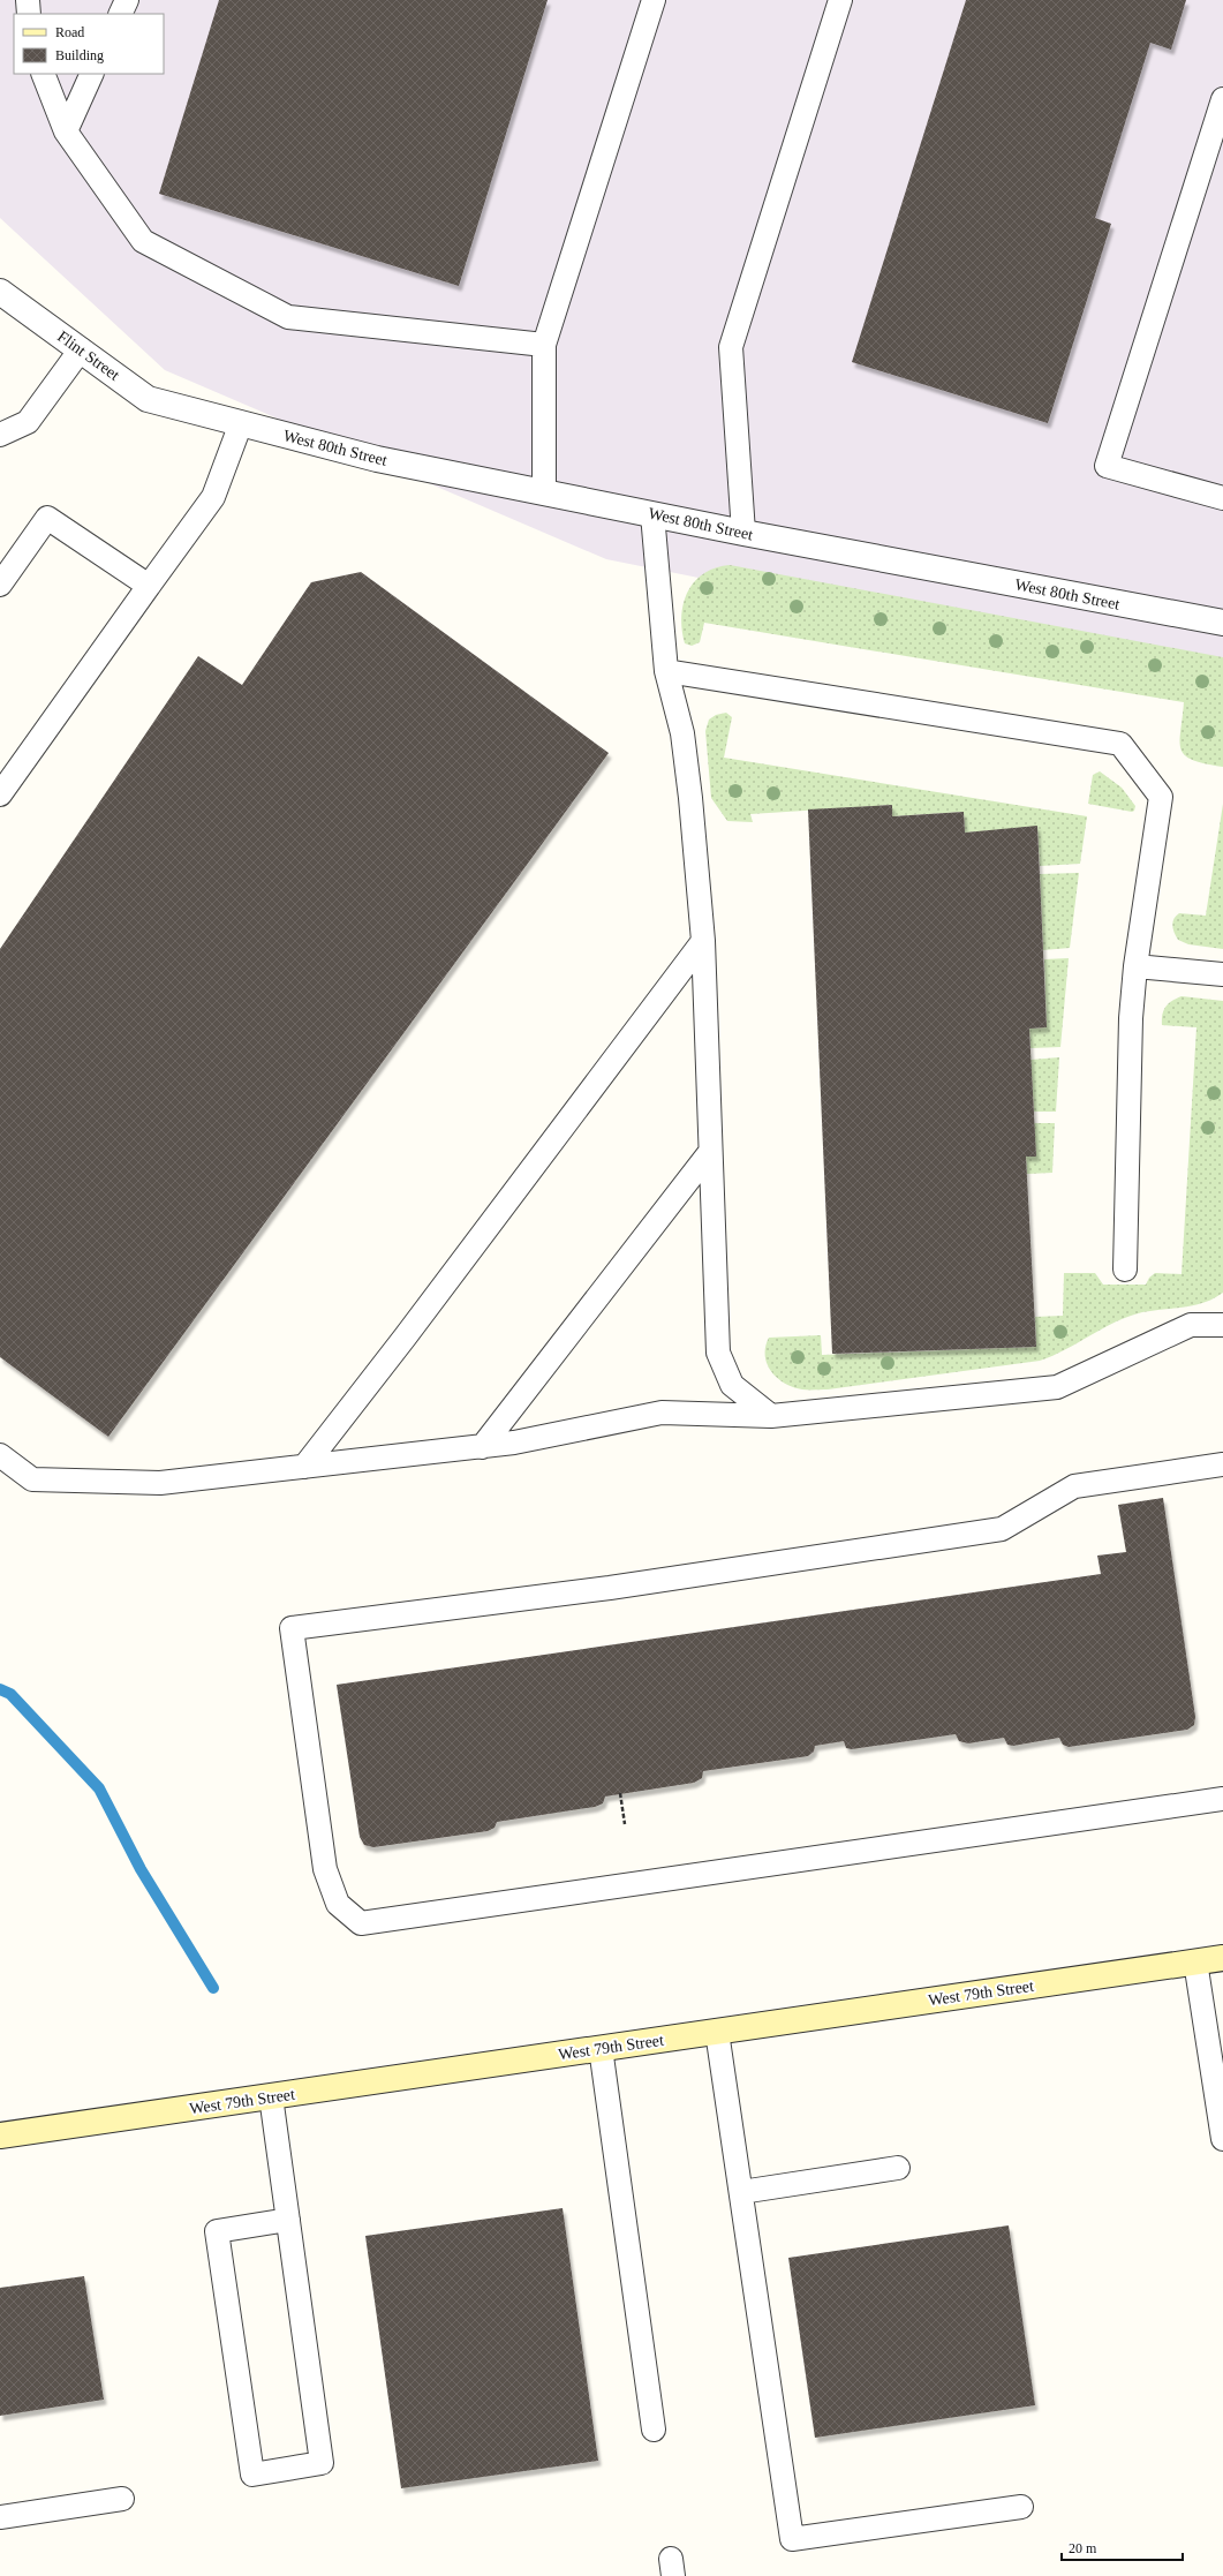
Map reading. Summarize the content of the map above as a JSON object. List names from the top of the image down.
{
  "streets": {
    "street": ["Flint Street", "West 80th Street", "West 79th Street"]
  },
  "crossings": [
    ["Flint Street", "West 80th Street"]
  ],
  "legend": ["Road", "Building"],
  "scale_bar": "20 m"
}
